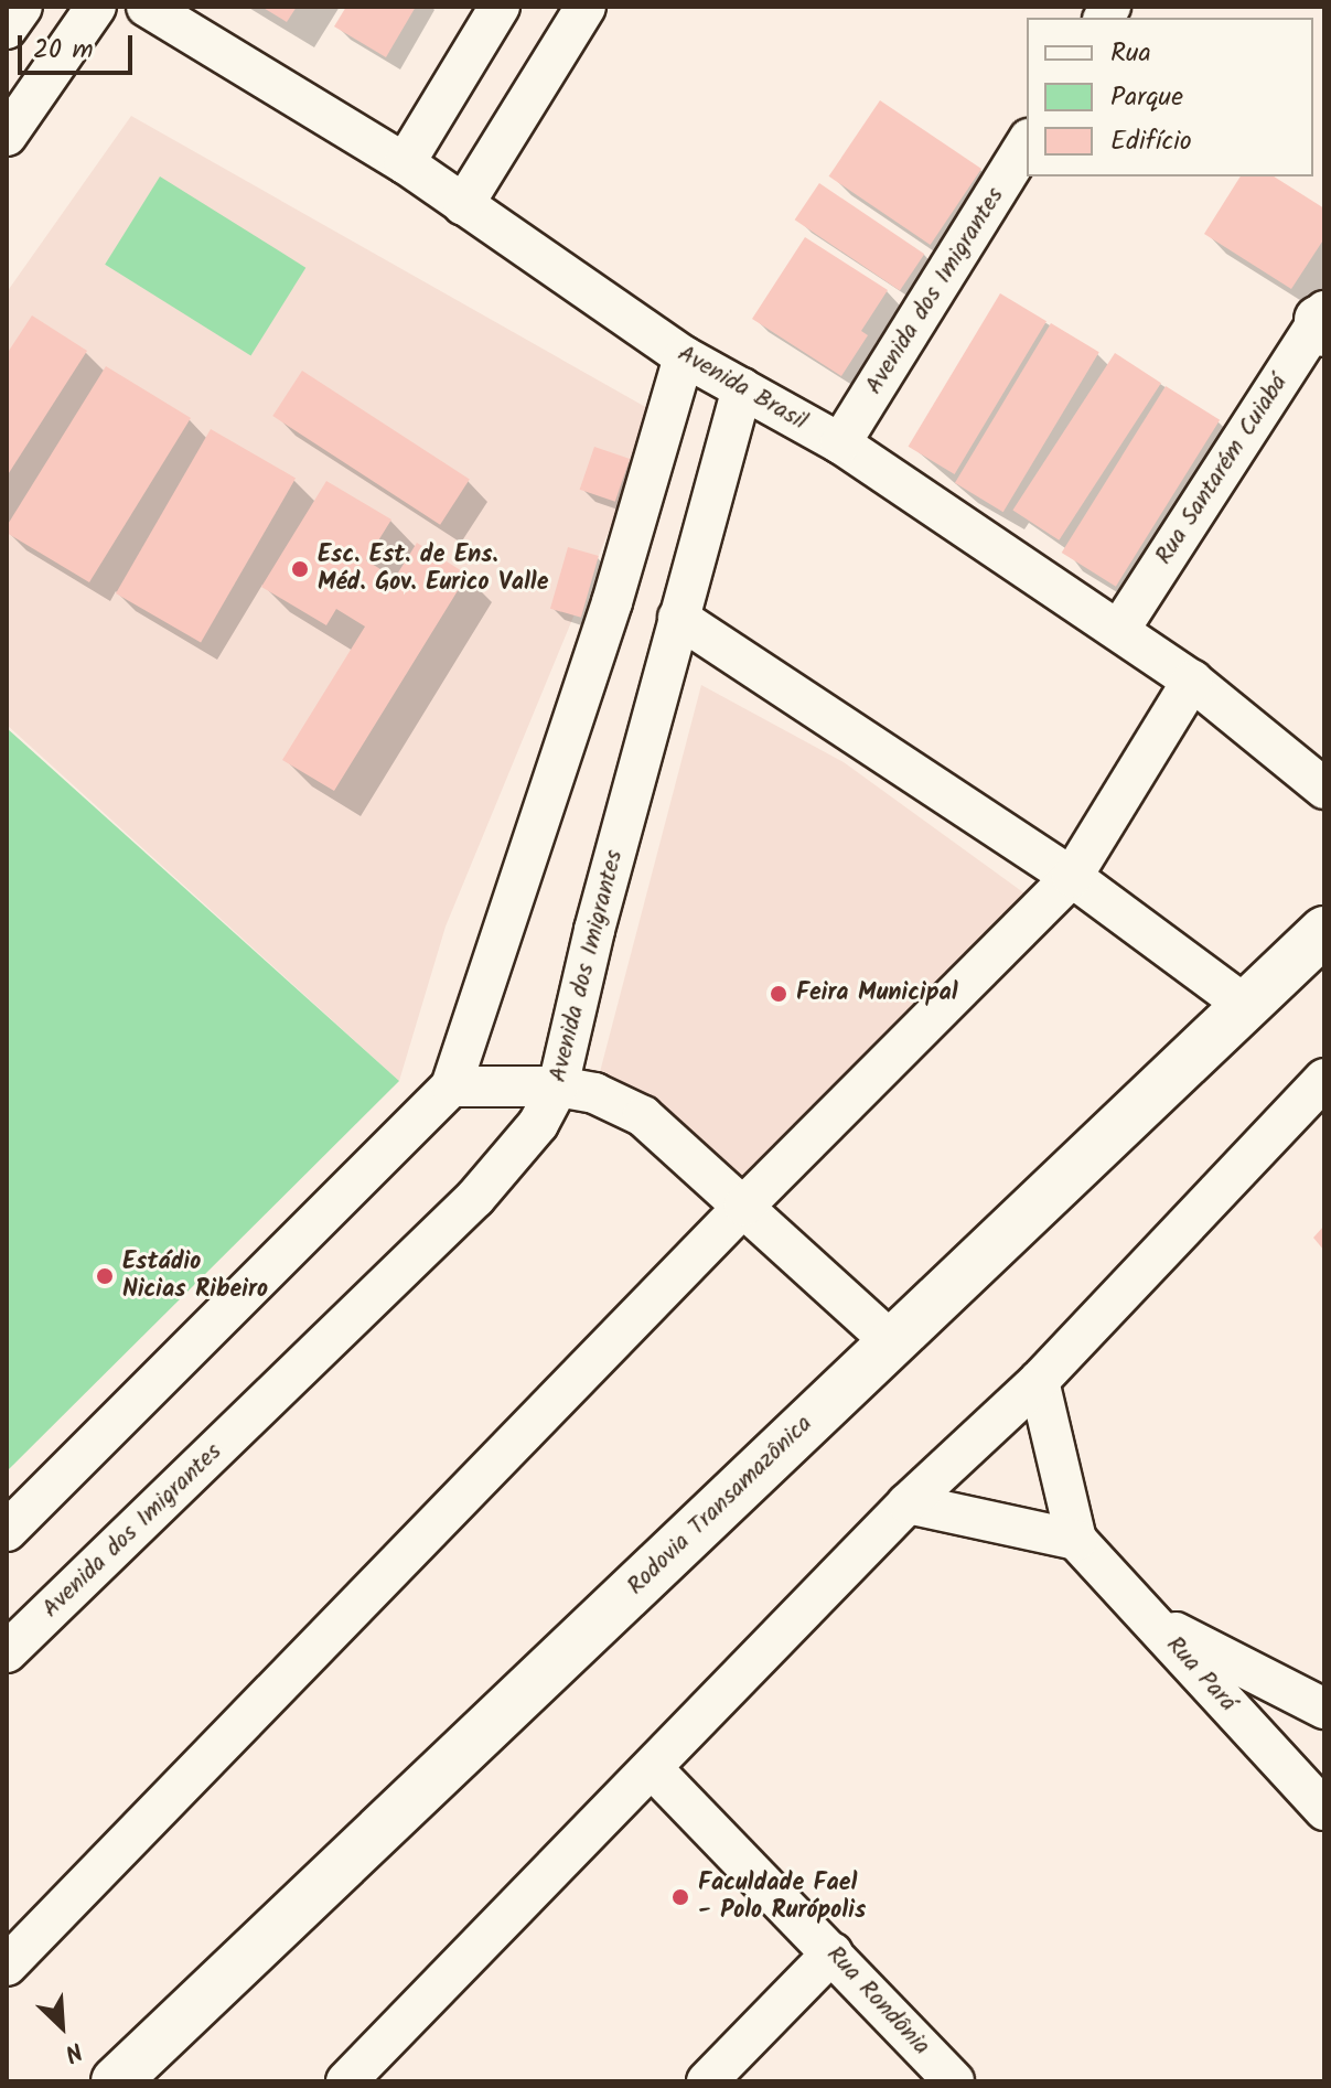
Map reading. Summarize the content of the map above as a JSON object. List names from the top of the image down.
{
  "streets": {
    "highway": ["Rodovia Transamazônica"],
    "street": [
      "Avenida dos Imigrantes",
      "Avenida Brasil",
      "Rua Santarém Cuiabá",
      "Rua Pará",
      "Rua Rondônia"
    ]
  },
  "crossings": [
    ["Avenida dos Imigrantes", "Avenida Brasil"],
    ["Avenida Brasil", "Rua Santarém Cuiabá"]
  ],
  "places": [
    "Esc. Est. de Ens. Méd. Gov. Eurico Valle",
    "Feira Municipal",
    "Estádio Nicias Ribeiro",
    "Faculdade Fael - Polo Rurópolis"
  ],
  "legend": ["Rua", "Parque", "Edifício"],
  "scale_bar": "20 m",
  "north": "bottom right"
}
